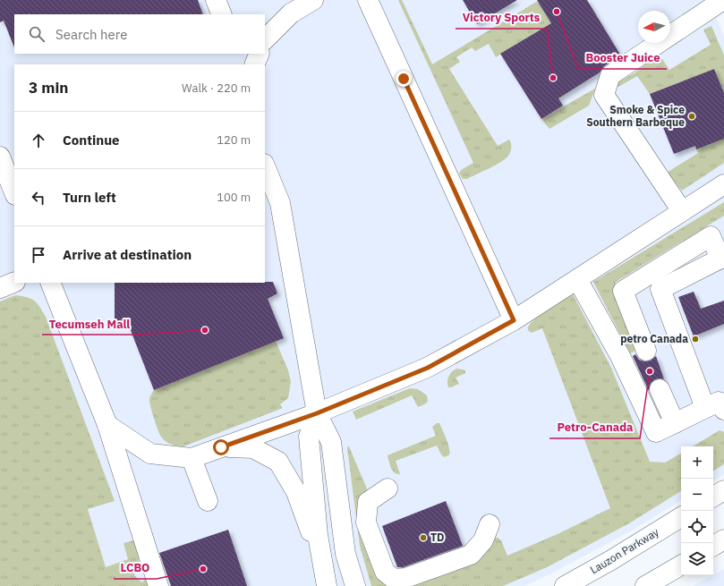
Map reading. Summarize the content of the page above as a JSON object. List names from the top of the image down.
{
  "streets": {
    "main road": ["Lauzon Parkway"]
  },
  "places": [
    "Booster Juice",
    "Victory Sports",
    "Smoke & Spice Southern Barbeque",
    "Tecumseh Mall",
    "petro Canada",
    "Petro-Canada",
    "TD",
    "LCBO"
  ],
  "north": "left",
  "page": {
    "search": "Search here",
    "heading": ["3 min", "Walk · 220 m"],
    "list": [
      ["Continue", "120 m"],
      ["Turn left", "100 m"],
      "Arrive at destination"
    ],
    "map_buttons": ["+", "−"]
  }
}
